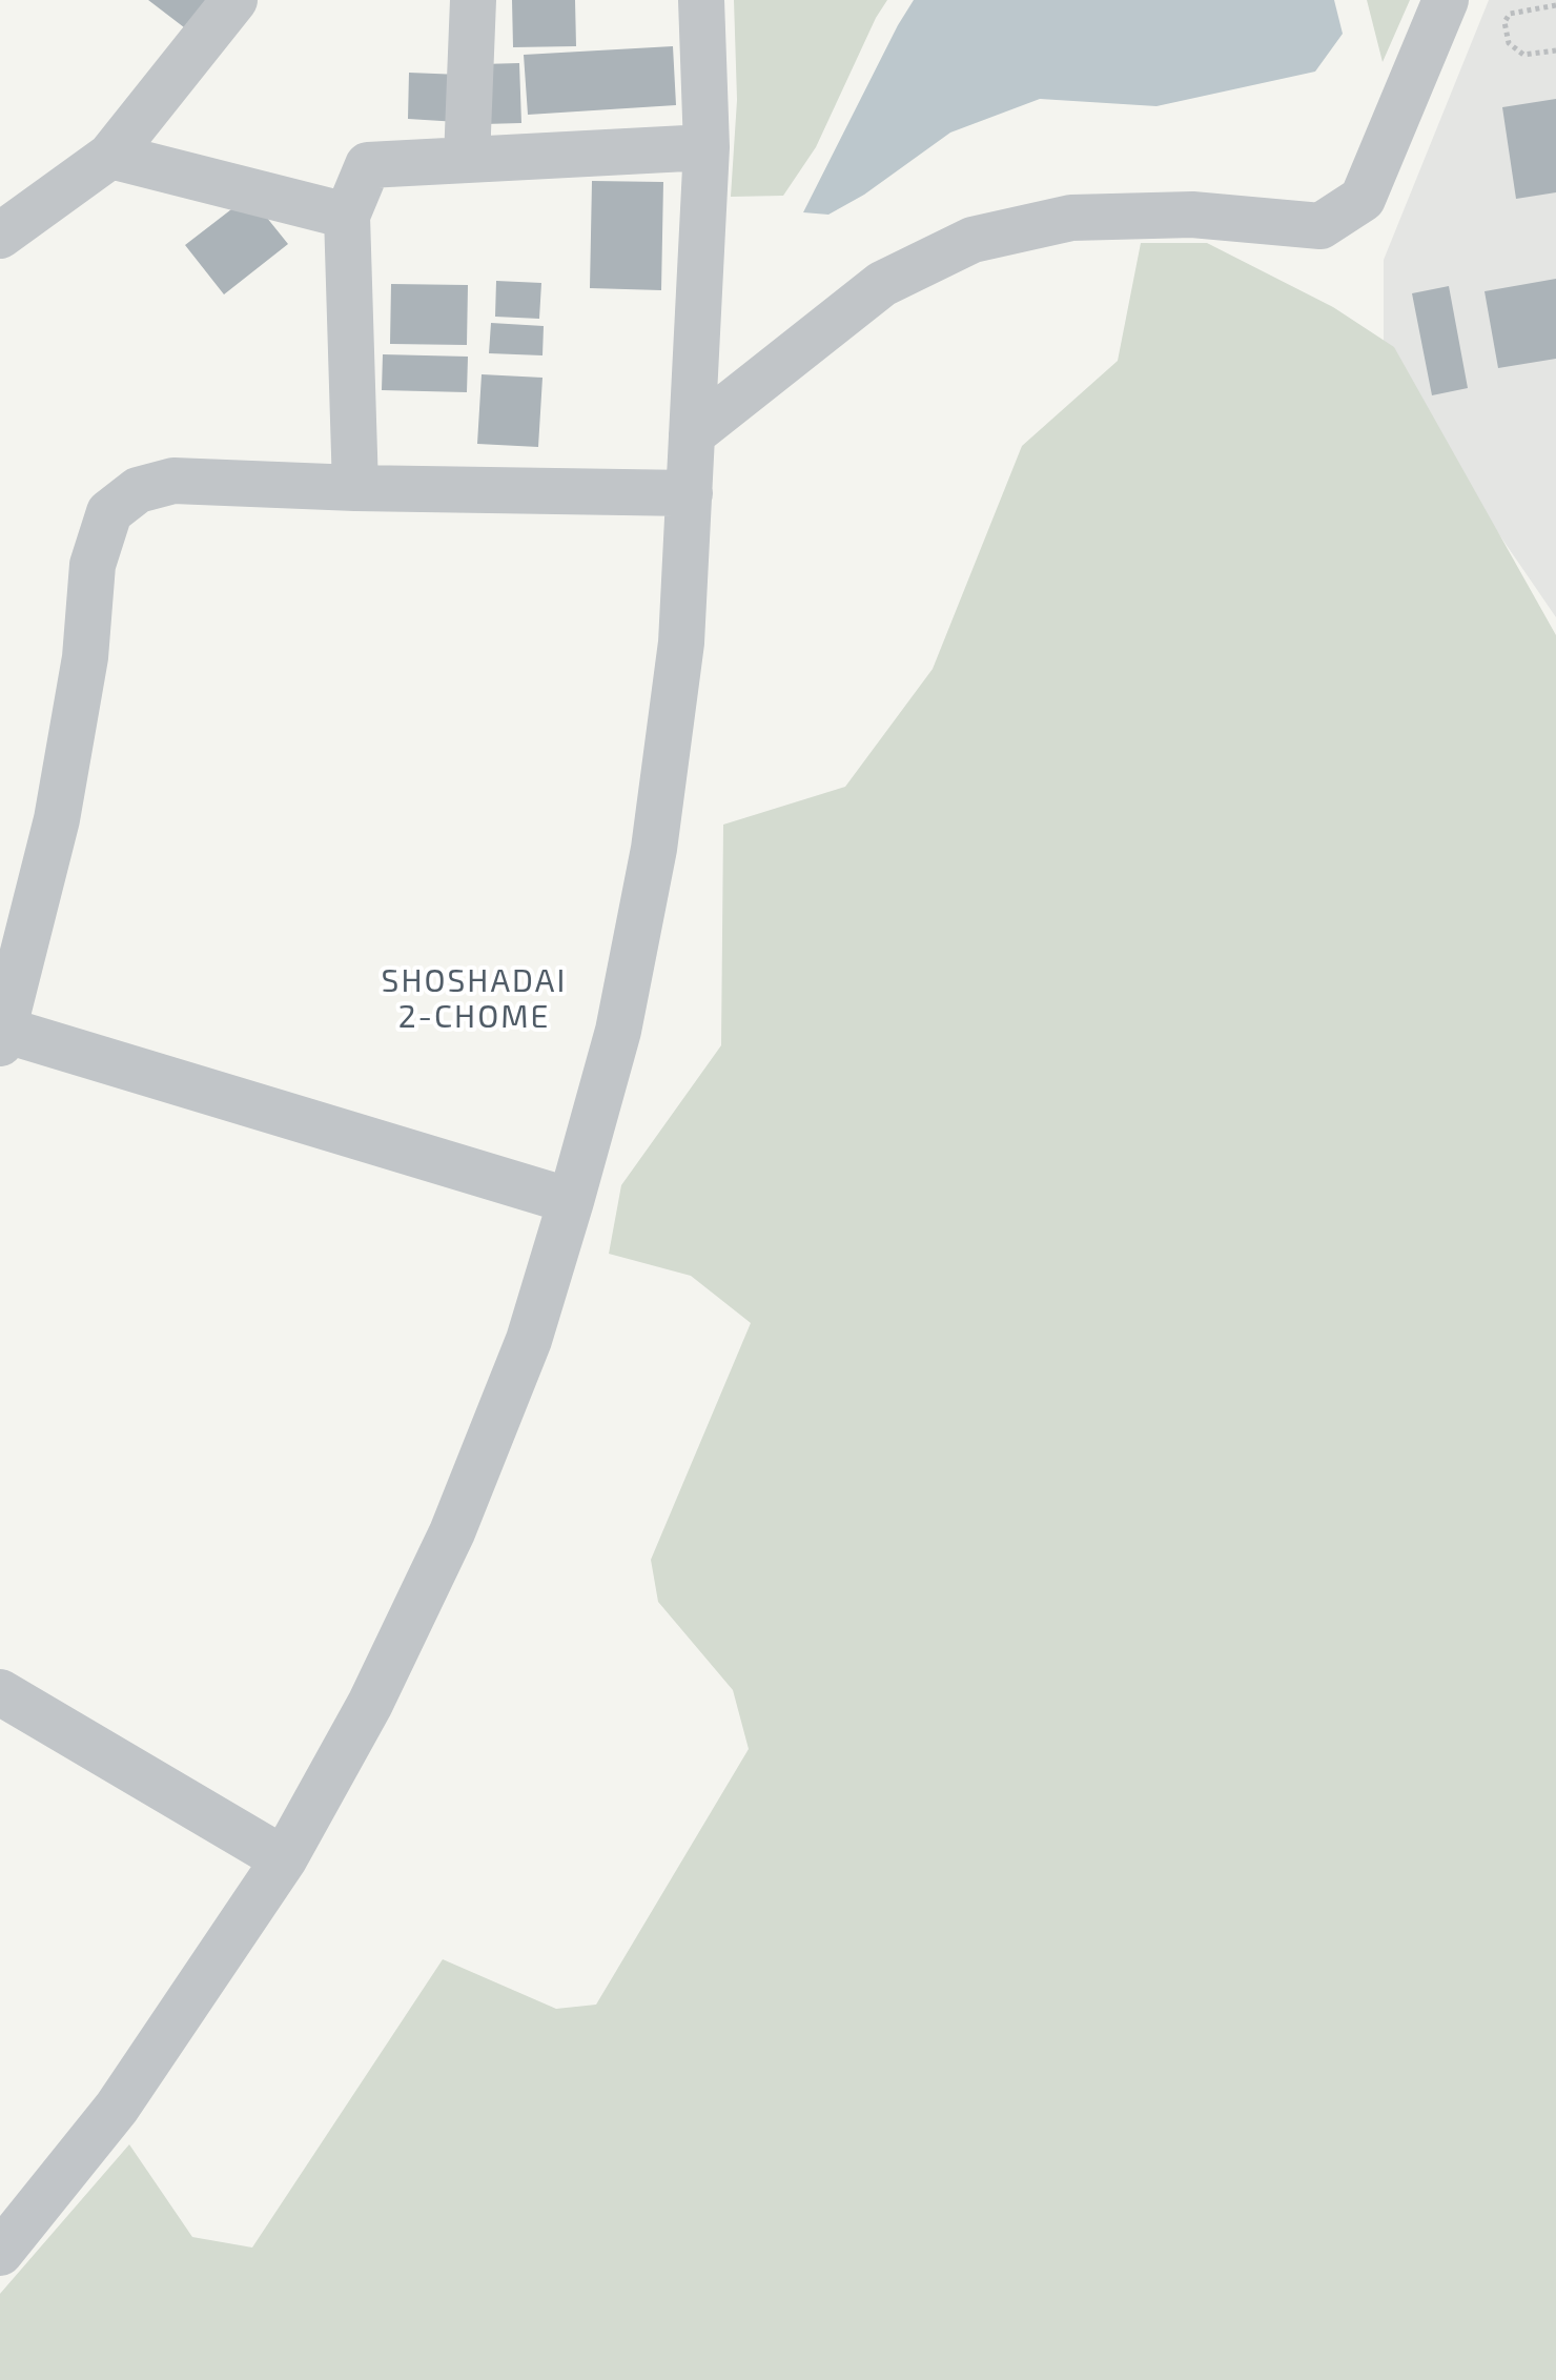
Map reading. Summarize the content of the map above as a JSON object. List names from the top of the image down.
{
  "districts": ["SHOSHADAI 2-CHOME"]
}
